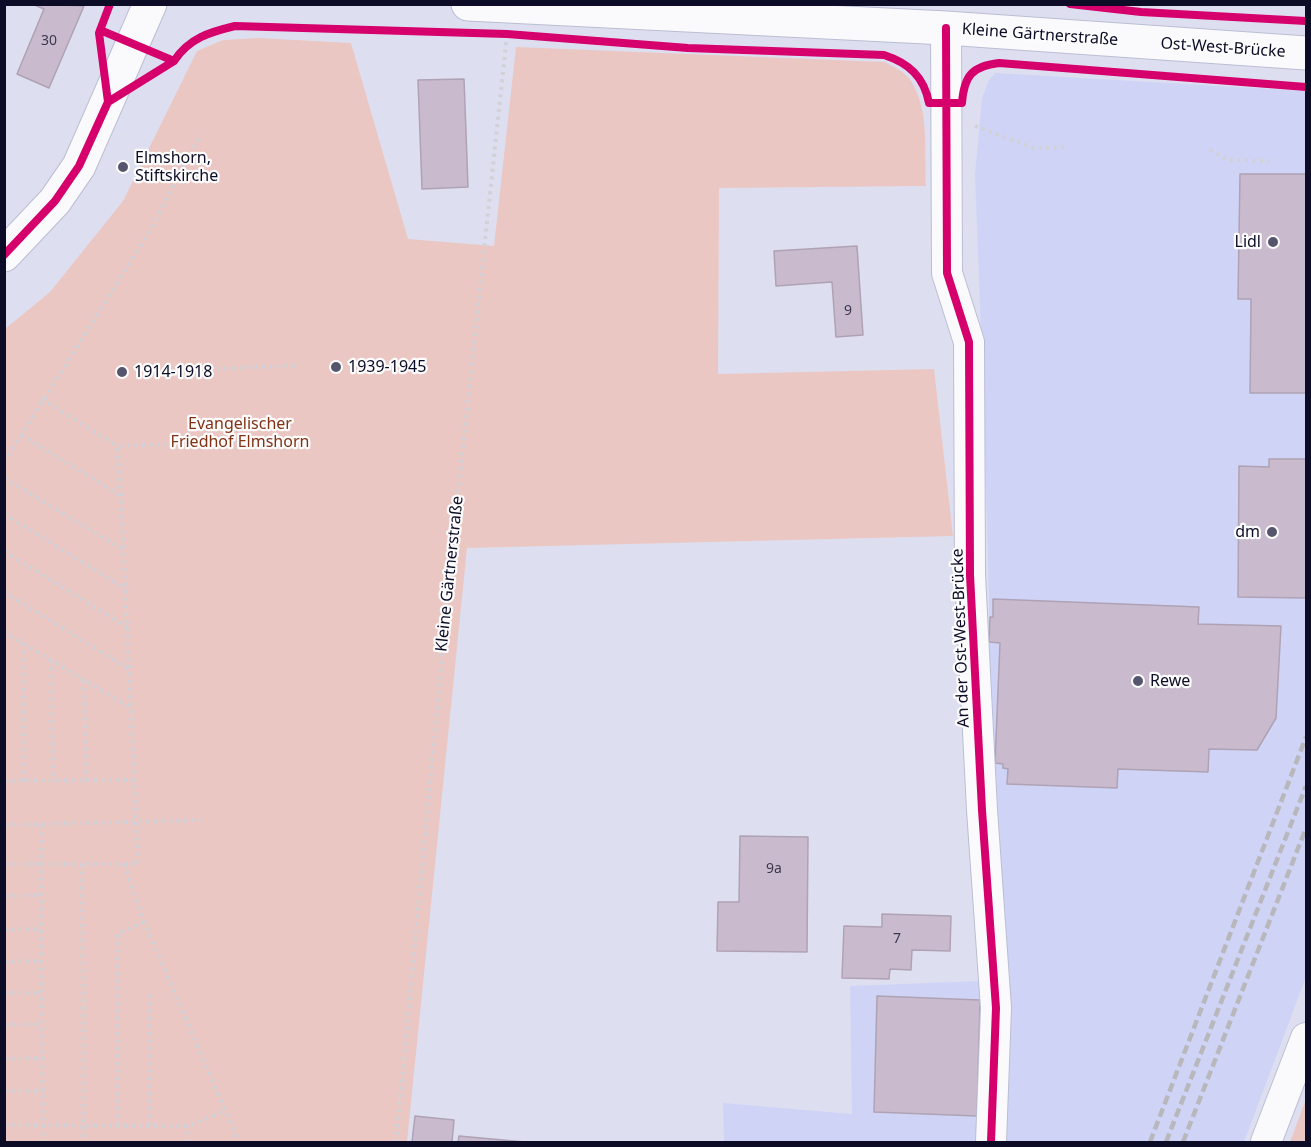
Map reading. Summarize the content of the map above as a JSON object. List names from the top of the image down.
{
  "streets": {
    "main road": ["Kleine Gärtnerstraße", "Ost-West-Brücke"],
    "street": ["An der Ost-West-Brücke"]
  },
  "crossings": [
    ["Kleine Gärtnerstraße", "Ost-West-Brücke"],
    ["Kleine Gärtnerstraße", "An der Ost-West-Brücke"]
  ],
  "parks": ["Evangelischer Friedhof Elmshorn"],
  "places": [
    "Elmshorn, Stiftskirche",
    "Lidl",
    "1939-1945",
    "1914-1918",
    "dm",
    "Rewe"
  ],
  "house_numbers": [
    "30",
    "9",
    "9a",
    "7"
  ]
}
